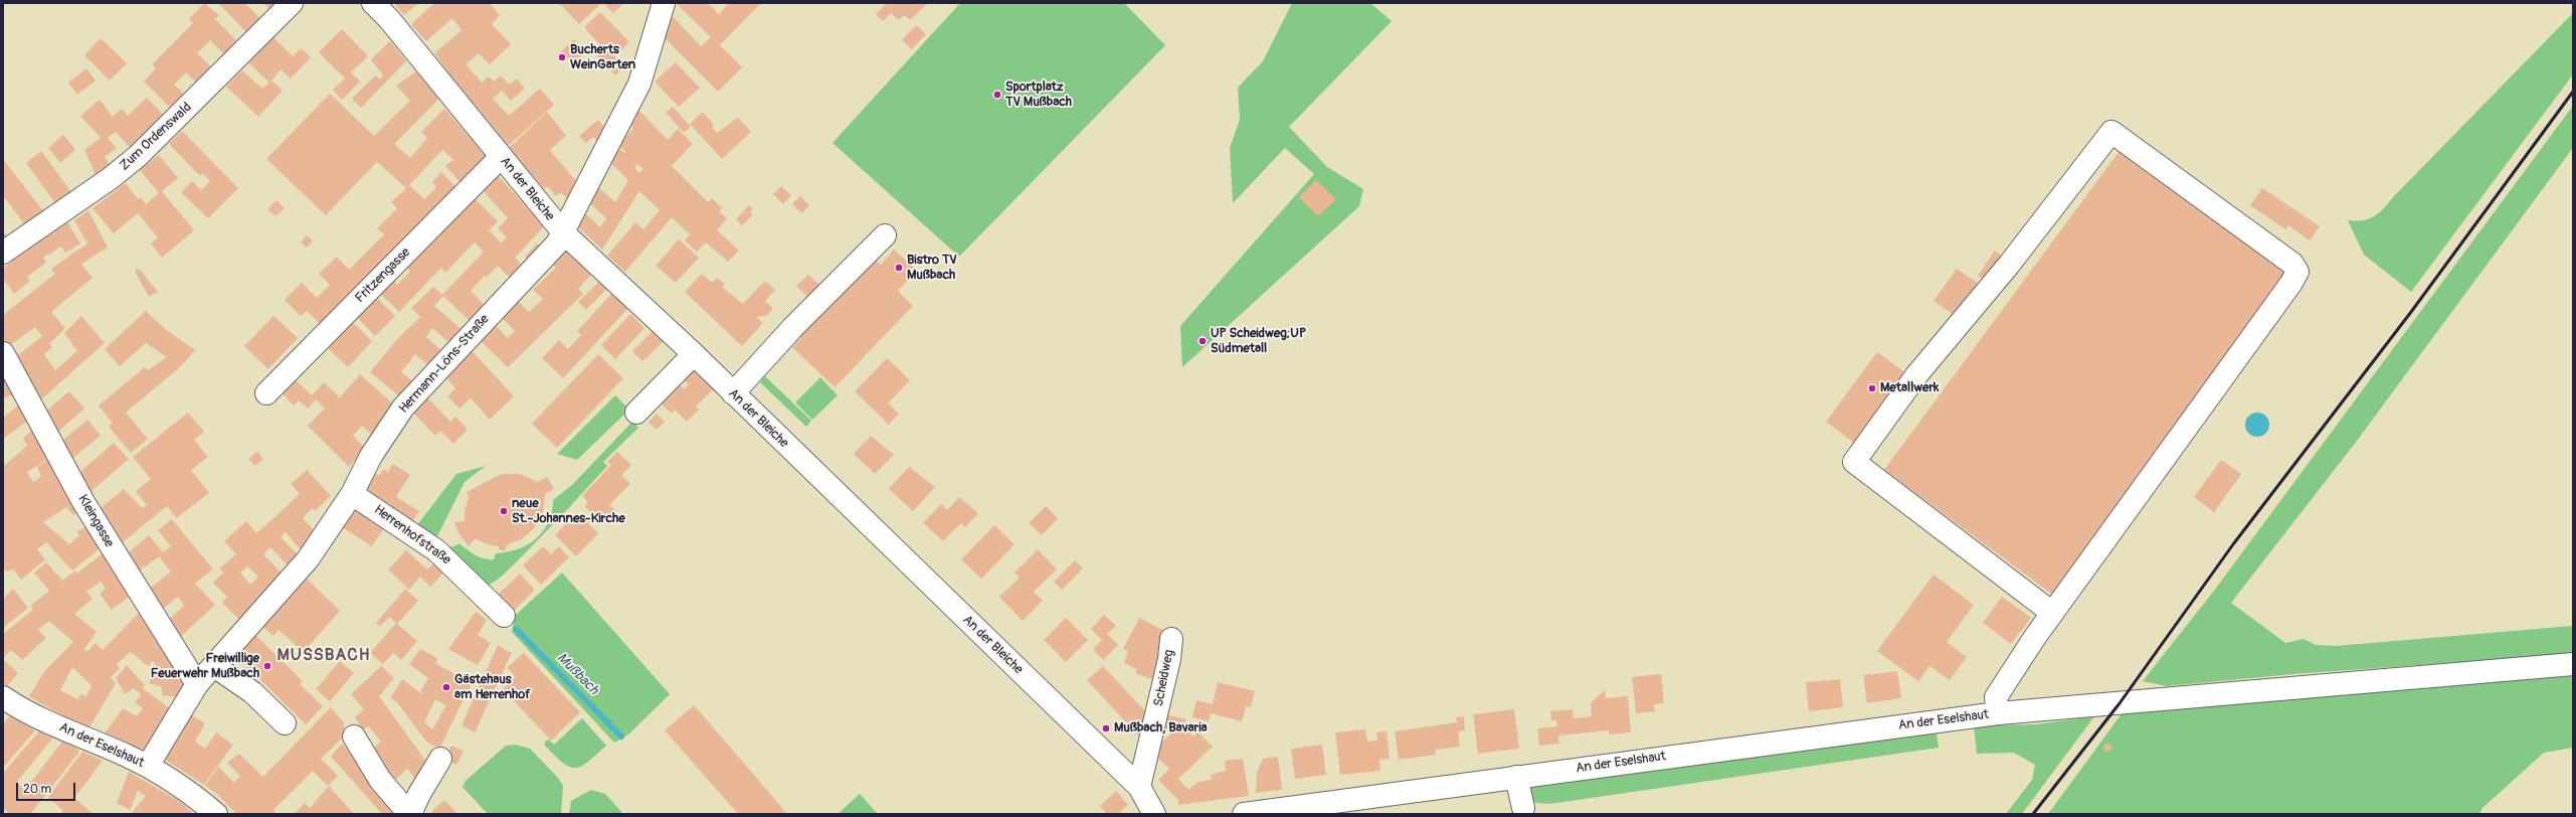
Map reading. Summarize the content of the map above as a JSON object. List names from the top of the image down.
{
  "streets": {
    "main road": [
      "Zum Ordenswald",
      "An der Bleiche",
      "Fritzengasse",
      "Hermann-Löns-Straße",
      "Kleingasse",
      "Herrenhofstraße",
      "Scheidweg",
      "An der Eselshaut"
    ]
  },
  "crossings": [
    ["An der Bleiche", "Fritzengasse"],
    ["An der Bleiche", "Hermann-Löns-Straße"],
    ["An der Bleiche", "Scheidweg"],
    ["Hermann-Löns-Straße", "Kleingasse"],
    ["Hermann-Löns-Straße", "Herrenhofstraße"],
    ["Hermann-Löns-Straße", "An der Eselshaut"]
  ],
  "districts": ["MUSSBACH"],
  "water": ["Mußbach"],
  "places": [
    "Bucherts WeinGarten",
    "Sportplatz TV Mußbach",
    "Bistro TV Mußbach",
    "UP Scheidweg;UP Südmetall",
    "Metallwerk",
    "neue St.-Johannes-Kirche",
    "Freiwillige Feuerwehr Mußbach",
    "Gästehaus am Herrenhof",
    "Mußbach, Bavaria"
  ],
  "scale_bar": "20 m"
}
